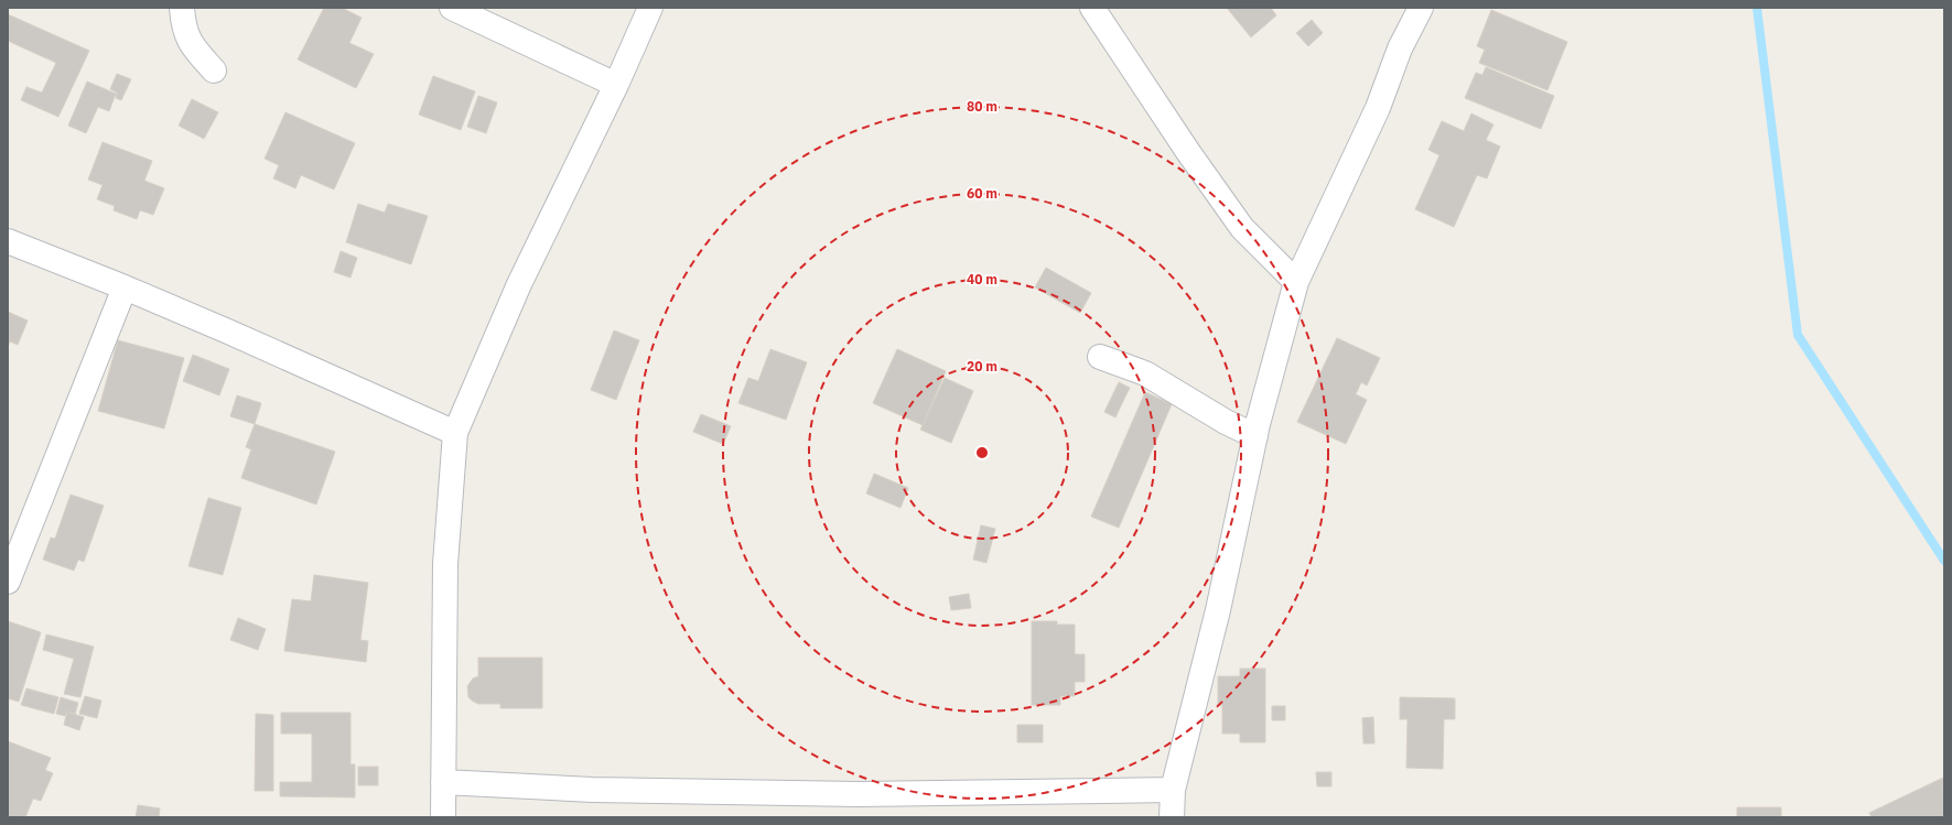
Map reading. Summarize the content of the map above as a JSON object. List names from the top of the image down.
{
  "rings": [
    "80 m",
    "60 m",
    "40 m",
    "20 m"
  ]
}
